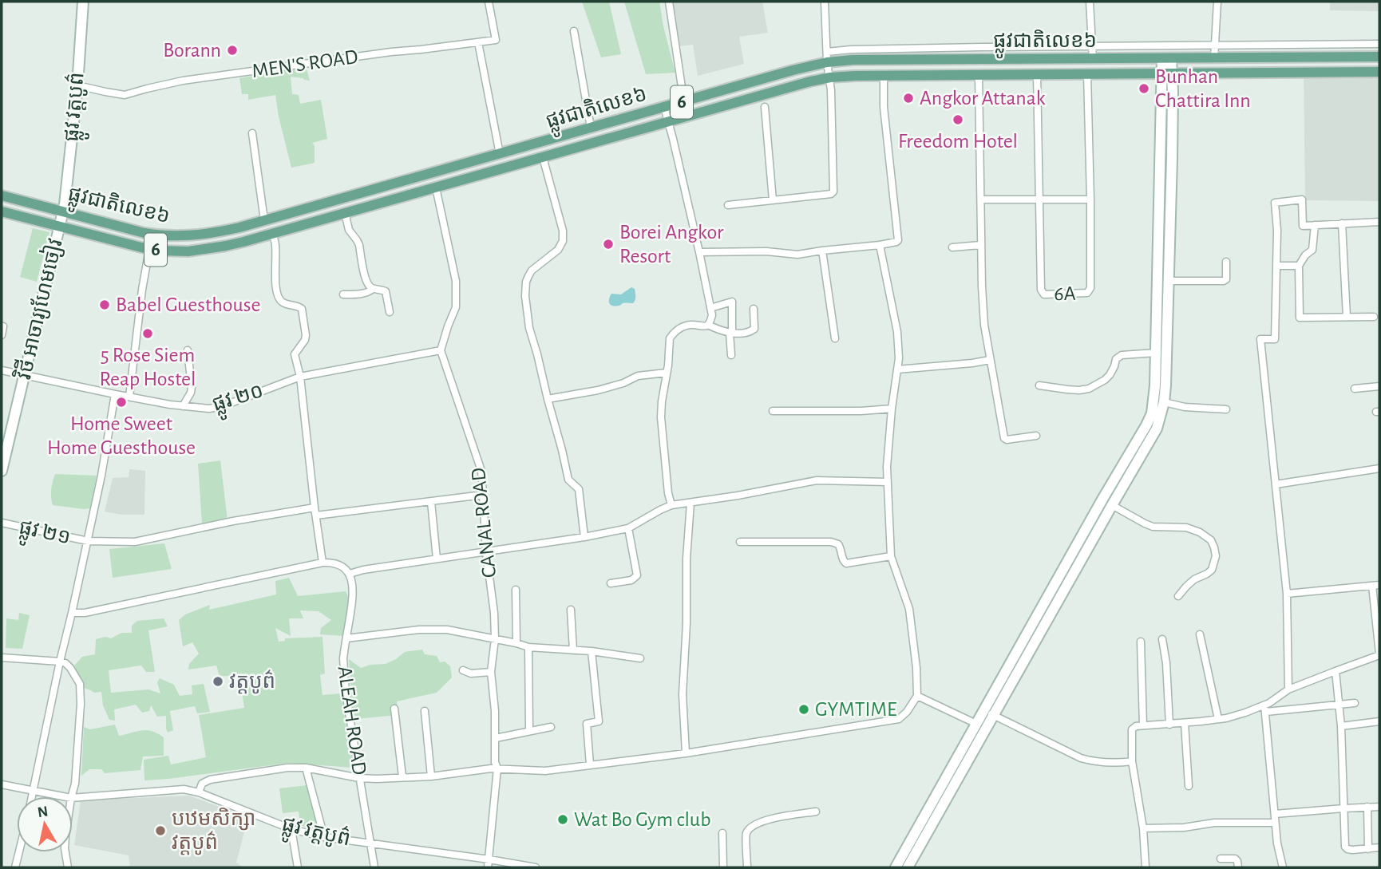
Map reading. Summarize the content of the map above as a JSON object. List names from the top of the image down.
{
  "streets": {
    "main road": [
      "ផ្លូវជាតិលេខ៦",
      "6",
      "ផ្លូវ វត្តបូព៌",
      "វិថី អាចារ្យហែមចៀវ"
    ],
    "street": [
      "MEN'S ROAD",
      "6A",
      "ផ្លូវ ២០",
      "CANAL ROAD",
      "ផ្លូវ ២១",
      "ALEAH ROAD"
    ]
  },
  "crossings": [
    ["ផ្លូវជាតិលេខ៦", "ផ្លូវ វត្តបូព៌"],
    ["ផ្លូវជាតិលេខ៦", "6A"],
    ["ផ្លូវជាតិលេខ៦", "វិថី អាចារ្យហែមចៀវ"],
    ["MEN'S ROAD", "ផ្លូវ វត្តបូព៌"],
    ["ផ្លូវ វត្តបូព៌", "វិថី អាចារ្យហែមចៀវ"],
    ["ផ្លូវ វត្តបូព៌", "CANAL ROAD"],
    ["ផ្លូវ វត្តបូព៌", "ALEAH ROAD"],
    ["វិថី អាចារ្យហែមចៀវ", "ផ្លូវ ២០"],
    ["ផ្លូវ ២០", "CANAL ROAD"]
  ],
  "places": [
    "Borann",
    "Bunhan Chattira Inn",
    "Angkor Attanak",
    "Freedom Hotel",
    "Borei Angkor Resort",
    "Babel Guesthouse",
    "5 Rose Siem Reap Hostel",
    "Home Sweet Home Guesthouse",
    "វត្តបូព៌",
    "GYMTIME",
    "Wat Bo Gym club",
    "បឋមសិក្សា វត្តបូព៌"
  ],
  "north": "top"
}
